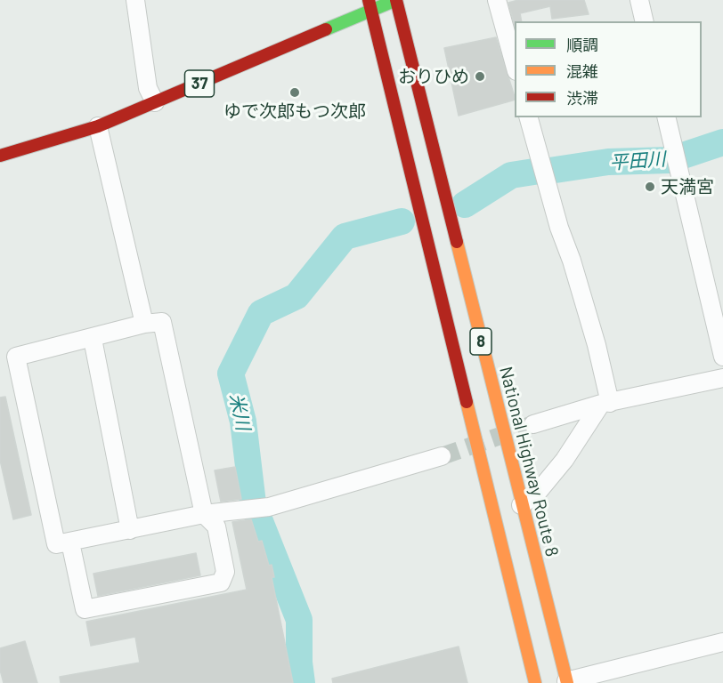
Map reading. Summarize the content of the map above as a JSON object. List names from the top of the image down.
{
  "streets": {
    "main road": ["37", "8", "National Highway Route 8"]
  },
  "crossings": [
    ["37", "8"],
    ["37", "National Highway Route 8"]
  ],
  "water": ["平田川", "米川"],
  "places": ["おりひめ", "ゆで次郎もつ次郎", "天満宮"],
  "legend": ["順調", "混雑", "渋滞"]
}
